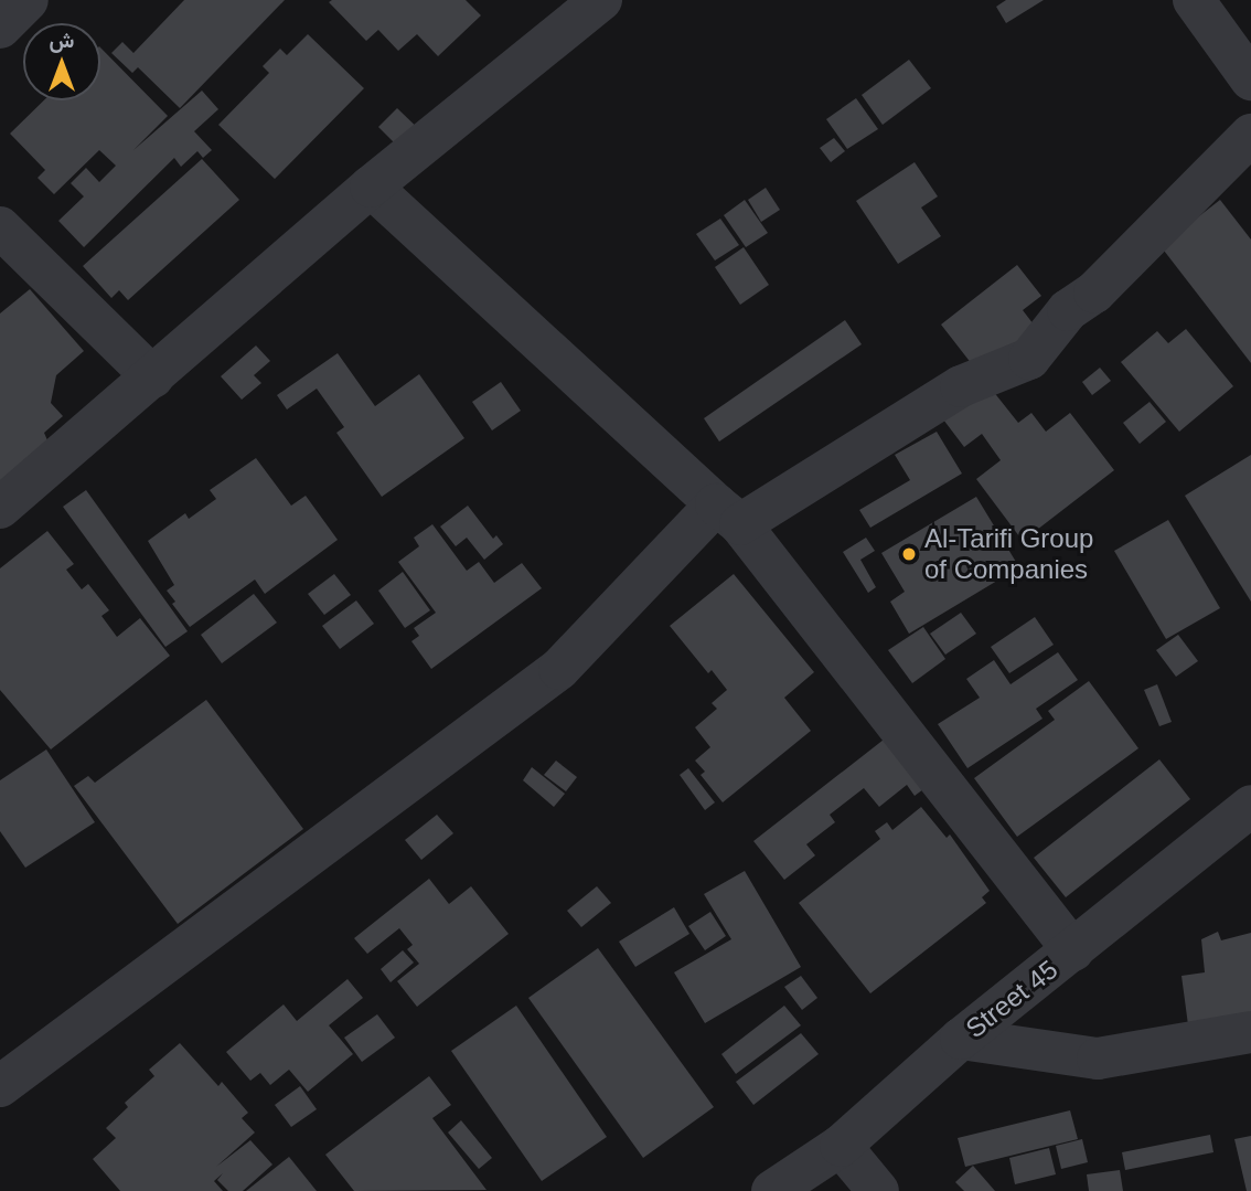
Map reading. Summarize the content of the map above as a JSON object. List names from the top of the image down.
{
  "streets": {
    "street": ["Street 45"]
  },
  "places": ["Al-Tarifi Group of Companies"],
  "north": "top"
}
